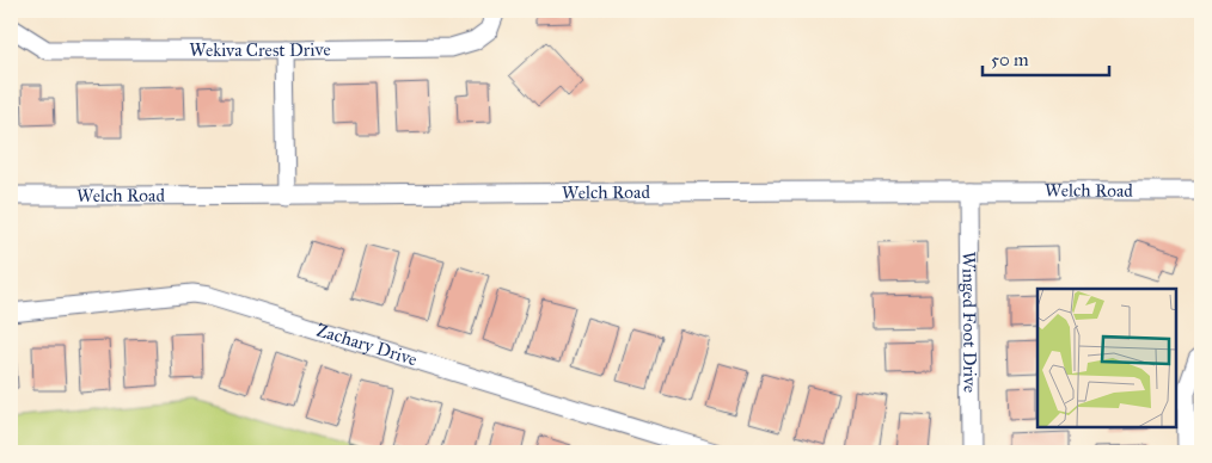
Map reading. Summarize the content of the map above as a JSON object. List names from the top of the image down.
{
  "streets": {
    "street": [
      "Wekiva Crest Drive",
      "Welch Road",
      "Winged Foot Drive",
      "Zachary Drive"
    ]
  },
  "crossings": [
    ["Welch Road", "Winged Foot Drive"]
  ],
  "scale_bar": "50 m"
}
